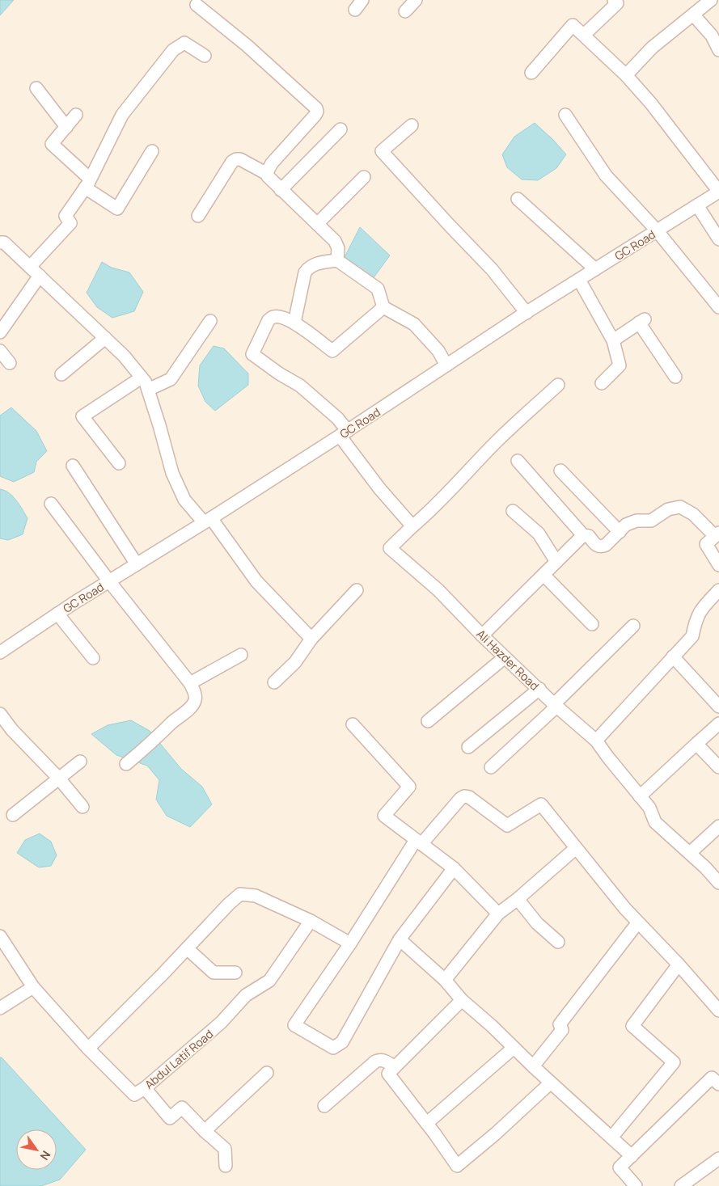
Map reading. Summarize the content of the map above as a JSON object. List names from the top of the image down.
{
  "streets": {
    "street": ["GC Road", "Ali Hazder Road", "Abdul Latif Road"]
  },
  "north": "bottom right"
}
